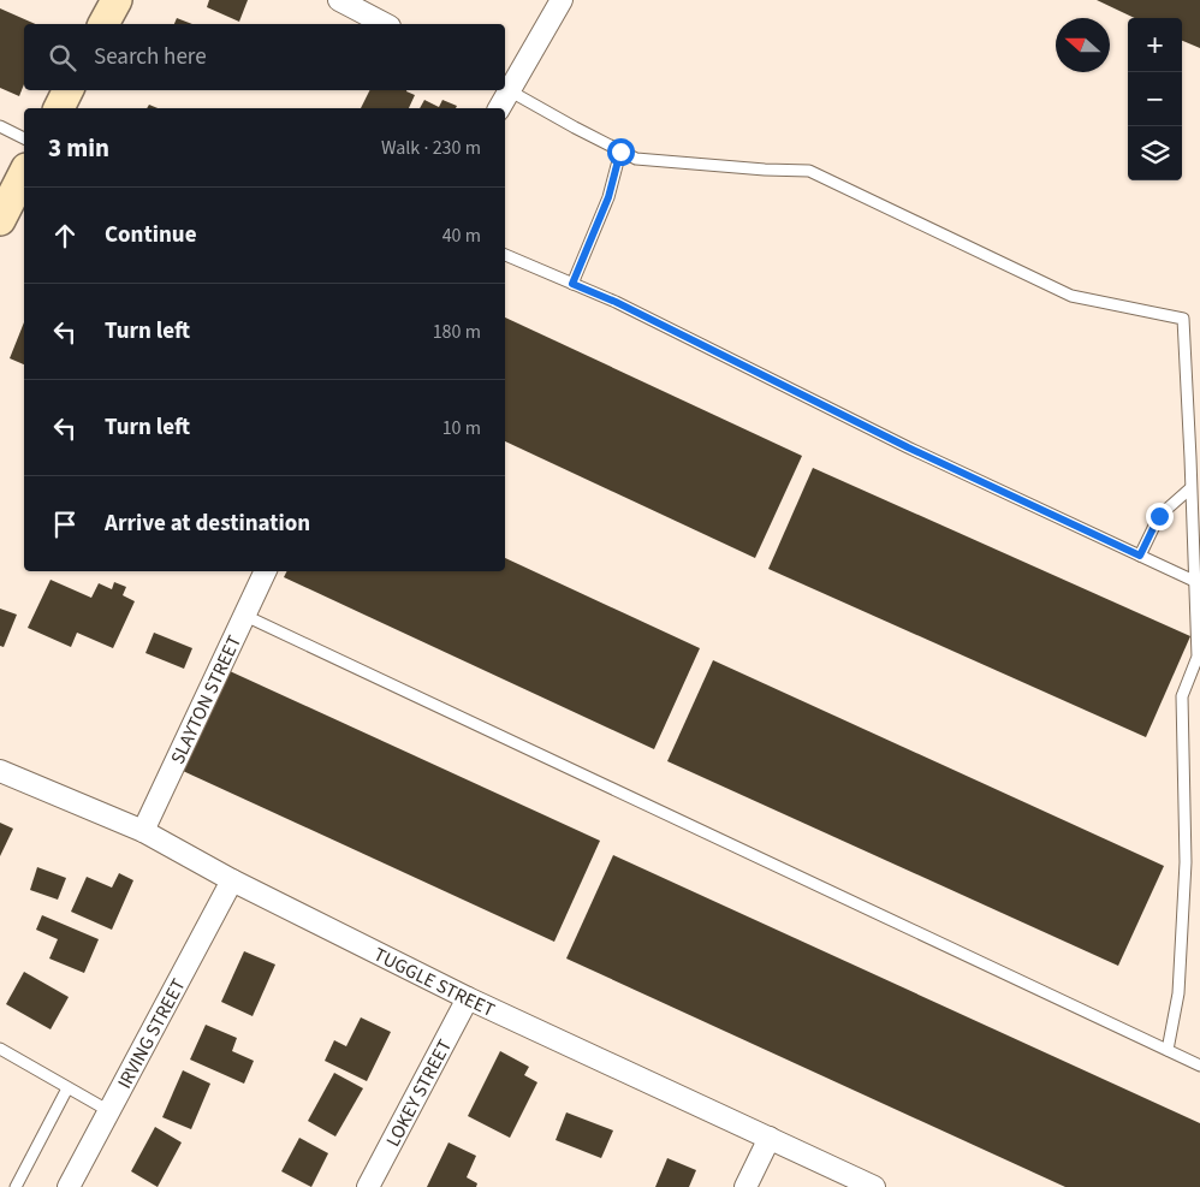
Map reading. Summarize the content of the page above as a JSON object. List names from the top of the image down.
{
  "streets": {
    "street": [
      "SLAYTON STREET",
      "TUGGLE STREET",
      "IRVING STREET",
      "LOKEY STREET"
    ]
  },
  "crossings": [
    ["SLAYTON STREET", "TUGGLE STREET"],
    ["TUGGLE STREET", "IRVING STREET"],
    ["TUGGLE STREET", "LOKEY STREET"]
  ],
  "north": "left",
  "page": {
    "map_buttons": ["+", "−"],
    "search": "Search here",
    "heading": ["3 min", "Walk · 230 m"],
    "list": [
      ["Continue", "40 m"],
      ["Turn left", "180 m"],
      ["Turn left", "10 m"],
      "Arrive at destination"
    ]
  }
}
